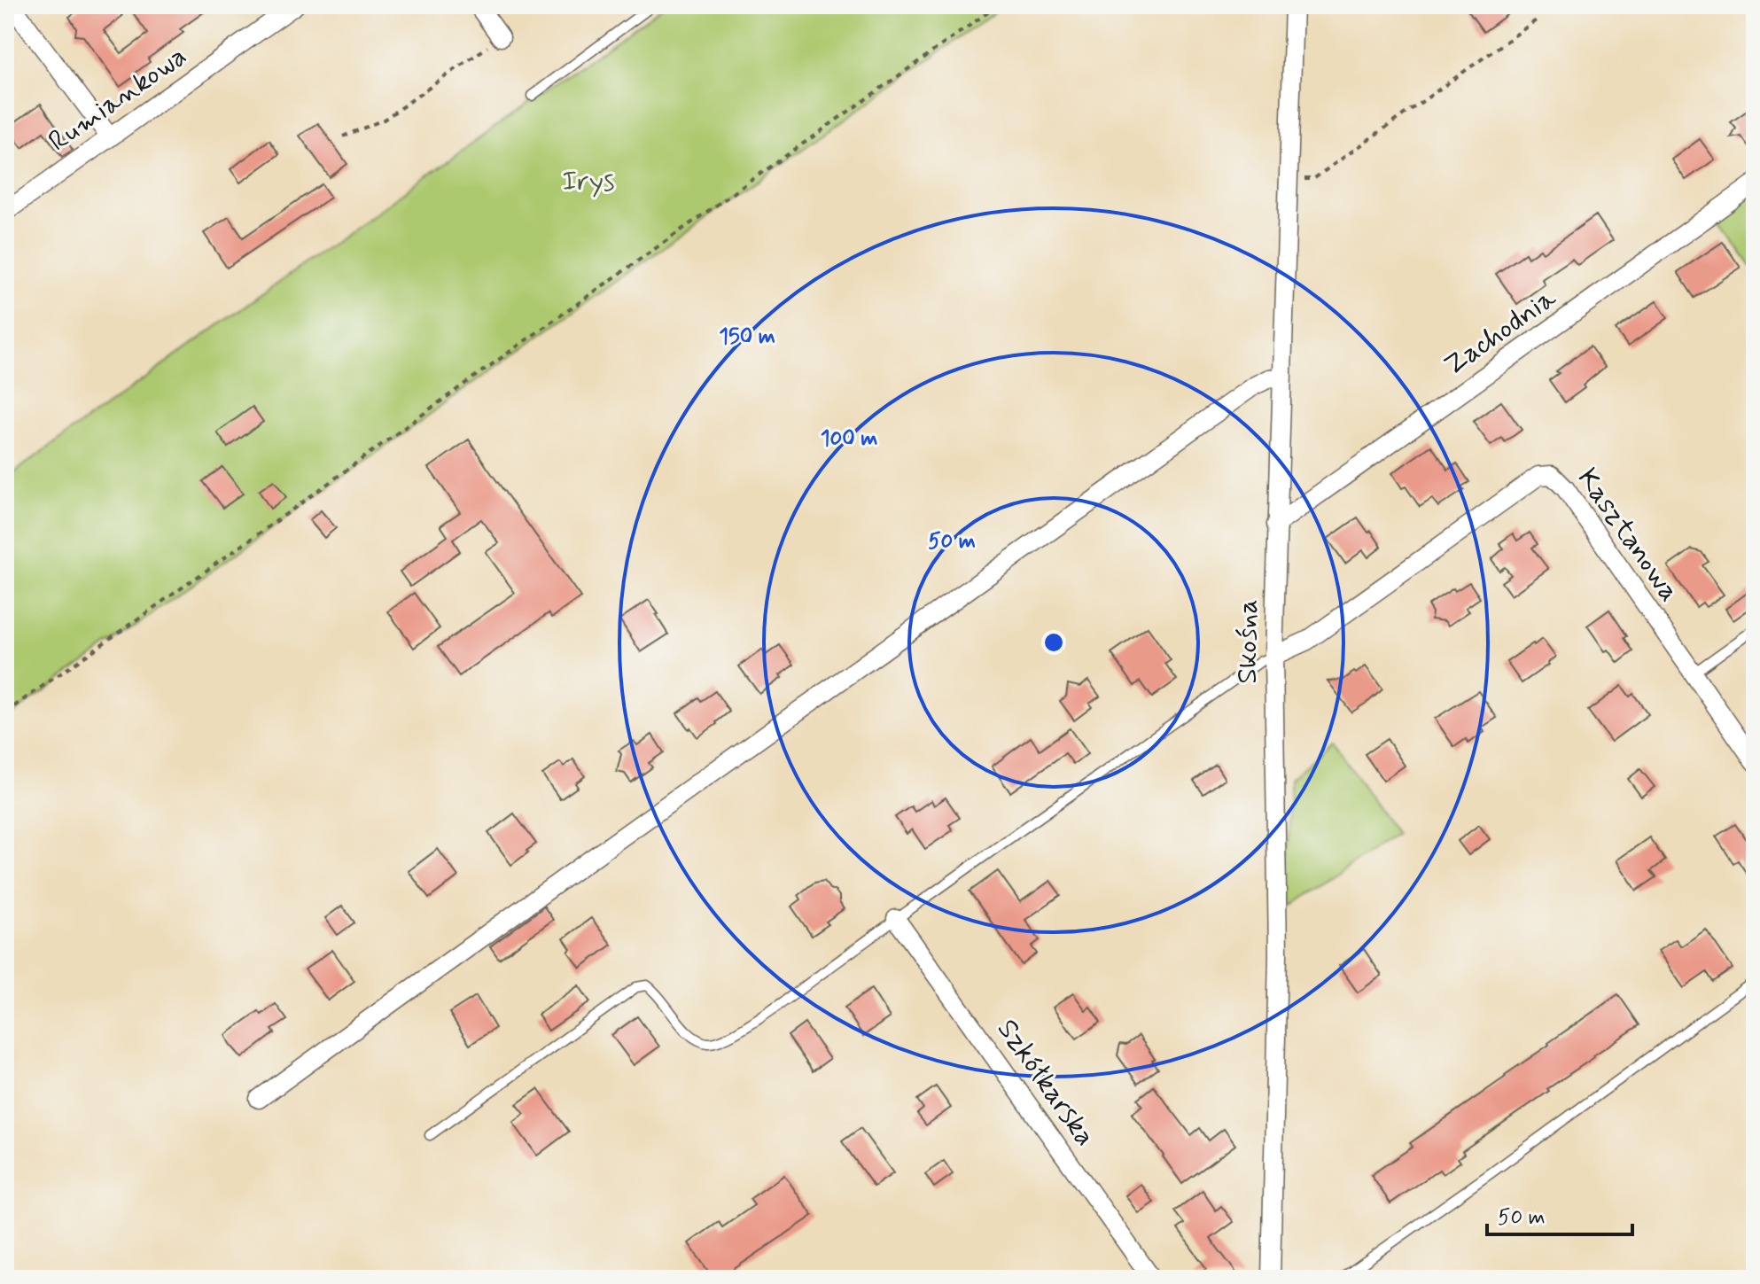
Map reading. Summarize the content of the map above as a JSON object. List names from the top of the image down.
{
  "streets": {
    "street": [
      "Rumiankowa",
      "Zachodnia",
      "Kasztanowa",
      "Skośna",
      "Szkółkarska"
    ]
  },
  "crossings": [
    ["Zachodnia", "Skośna"],
    ["Kasztanowa", "Skośna"]
  ],
  "parks": ["Irys"],
  "scale_bar": "50 m",
  "rings": ["150 m", "100 m", "50 m"]
}
